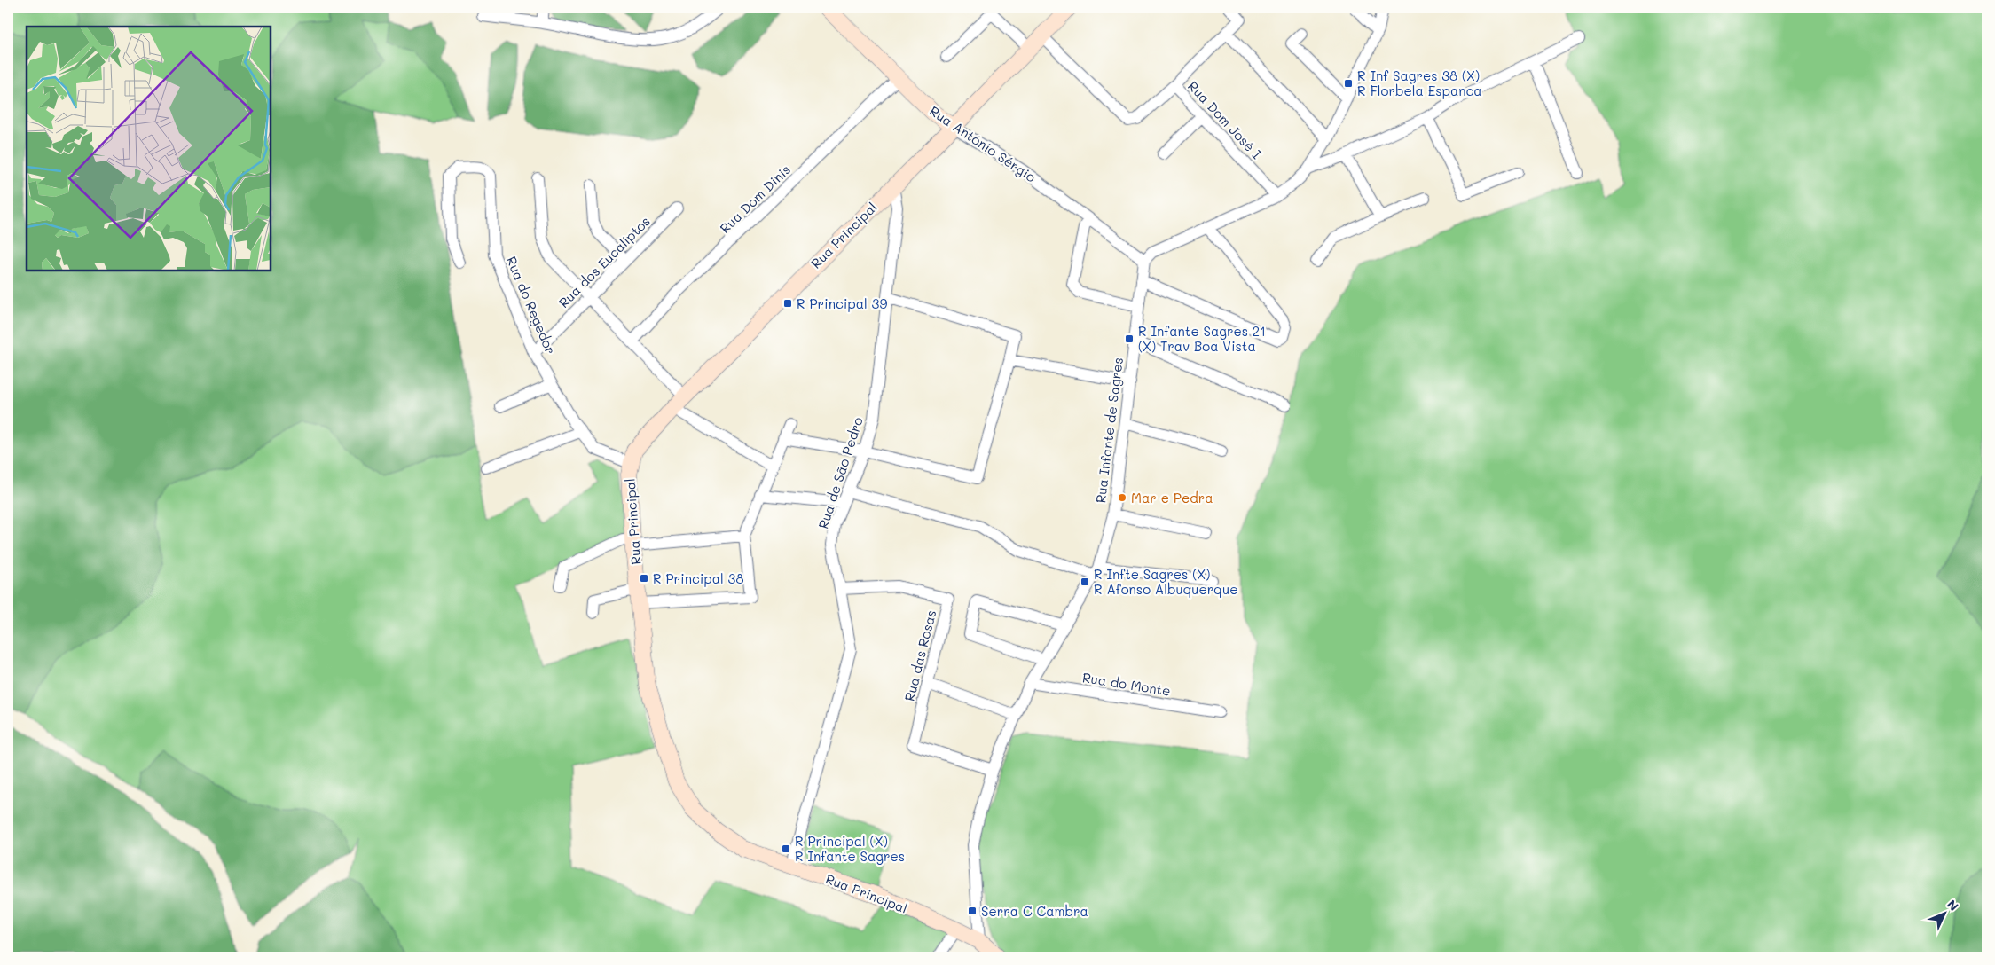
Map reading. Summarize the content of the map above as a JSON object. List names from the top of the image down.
{
  "streets": {
    "street": [
      "Rua Dom José I",
      "Rua António Sérgio",
      "Rua Dom Dinis",
      "Rua Principal",
      "Rua dos Eucaliptos",
      "Rua do Regedor",
      "Rua Infante de Sagres",
      "Rua de São Pedro",
      "Rua das Rosas",
      "Rua do Monte"
    ]
  },
  "crossings": [
    ["Rua António Sérgio", "Rua Dom Dinis"],
    ["Rua António Sérgio", "Rua Principal"],
    ["Rua António Sérgio", "Rua Infante de Sagres"],
    ["Rua Principal", "Rua do Regedor"],
    ["Rua Principal", "Rua Infante de Sagres"],
    ["Rua Principal", "Rua de São Pedro"],
    ["Rua dos Eucaliptos", "Rua do Regedor"],
    ["Rua Infante de Sagres", "Rua das Rosas"],
    ["Rua Infante de Sagres", "Rua do Monte"],
    ["Rua de São Pedro", "Rua das Rosas"]
  ],
  "places": {
    "transit": [
      "R Inf Sagres 38 (X) R Florbela Espanca",
      "R Principal 39",
      "R Infante Sagres 21 (X) Trav Boa Vista",
      "R Principal 38",
      "R Infte Sagres (X) R Afonso Albuquerque",
      "R Principal (X) R Infante Sagres",
      "Serra C Cambra"
    ],
    "other": ["Mar e Pedra"]
  },
  "north": "top right"
}
